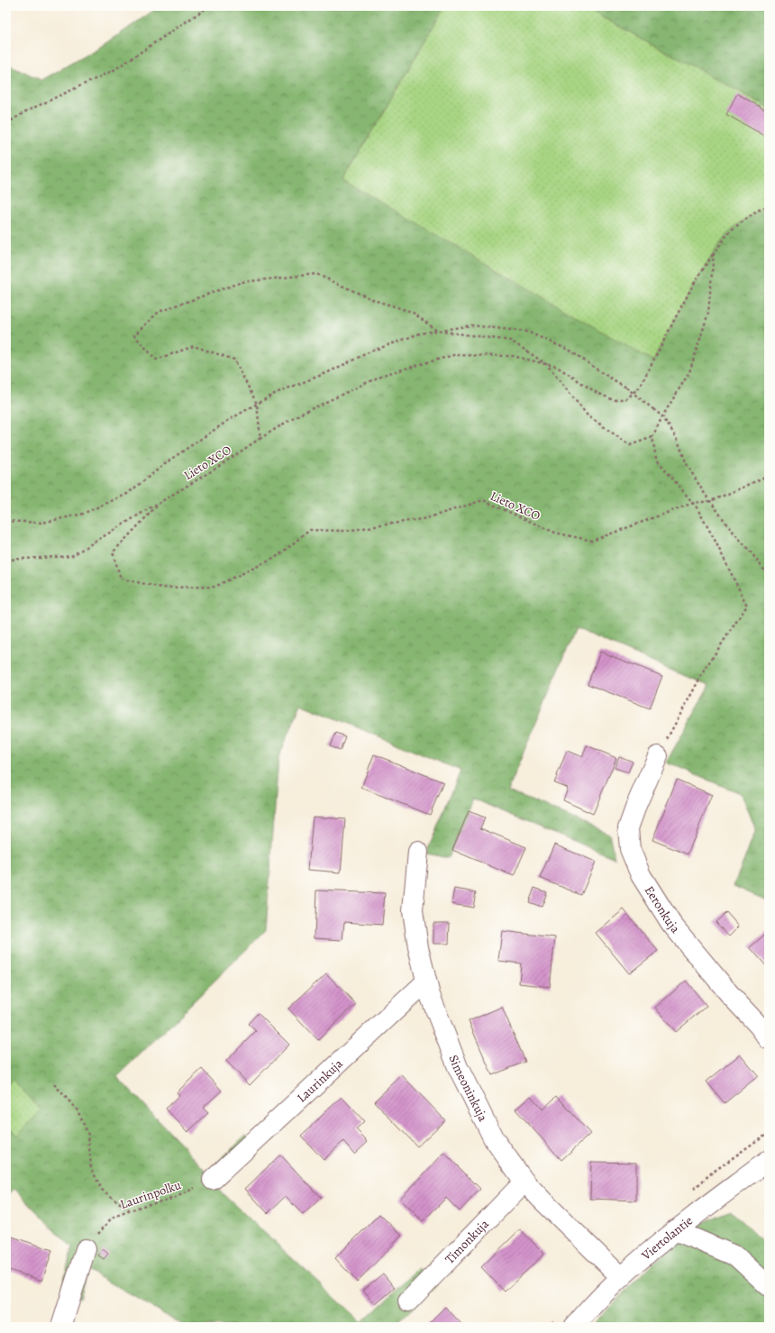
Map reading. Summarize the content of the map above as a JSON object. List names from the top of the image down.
{
  "streets": {
    "street": [
      "Eeronkuja",
      "Laurinkuja",
      "Simeoninkuja",
      "Viertolantie",
      "Timonkuja"
    ],
    "path": ["Lieto XCO", "Laurinpolku"]
  },
  "crossings": [
    ["Laurinkuja", "Simeoninkuja"],
    ["Laurinkuja", "Laurinpolku"],
    ["Simeoninkuja", "Viertolantie"],
    ["Simeoninkuja", "Timonkuja"]
  ]
}
